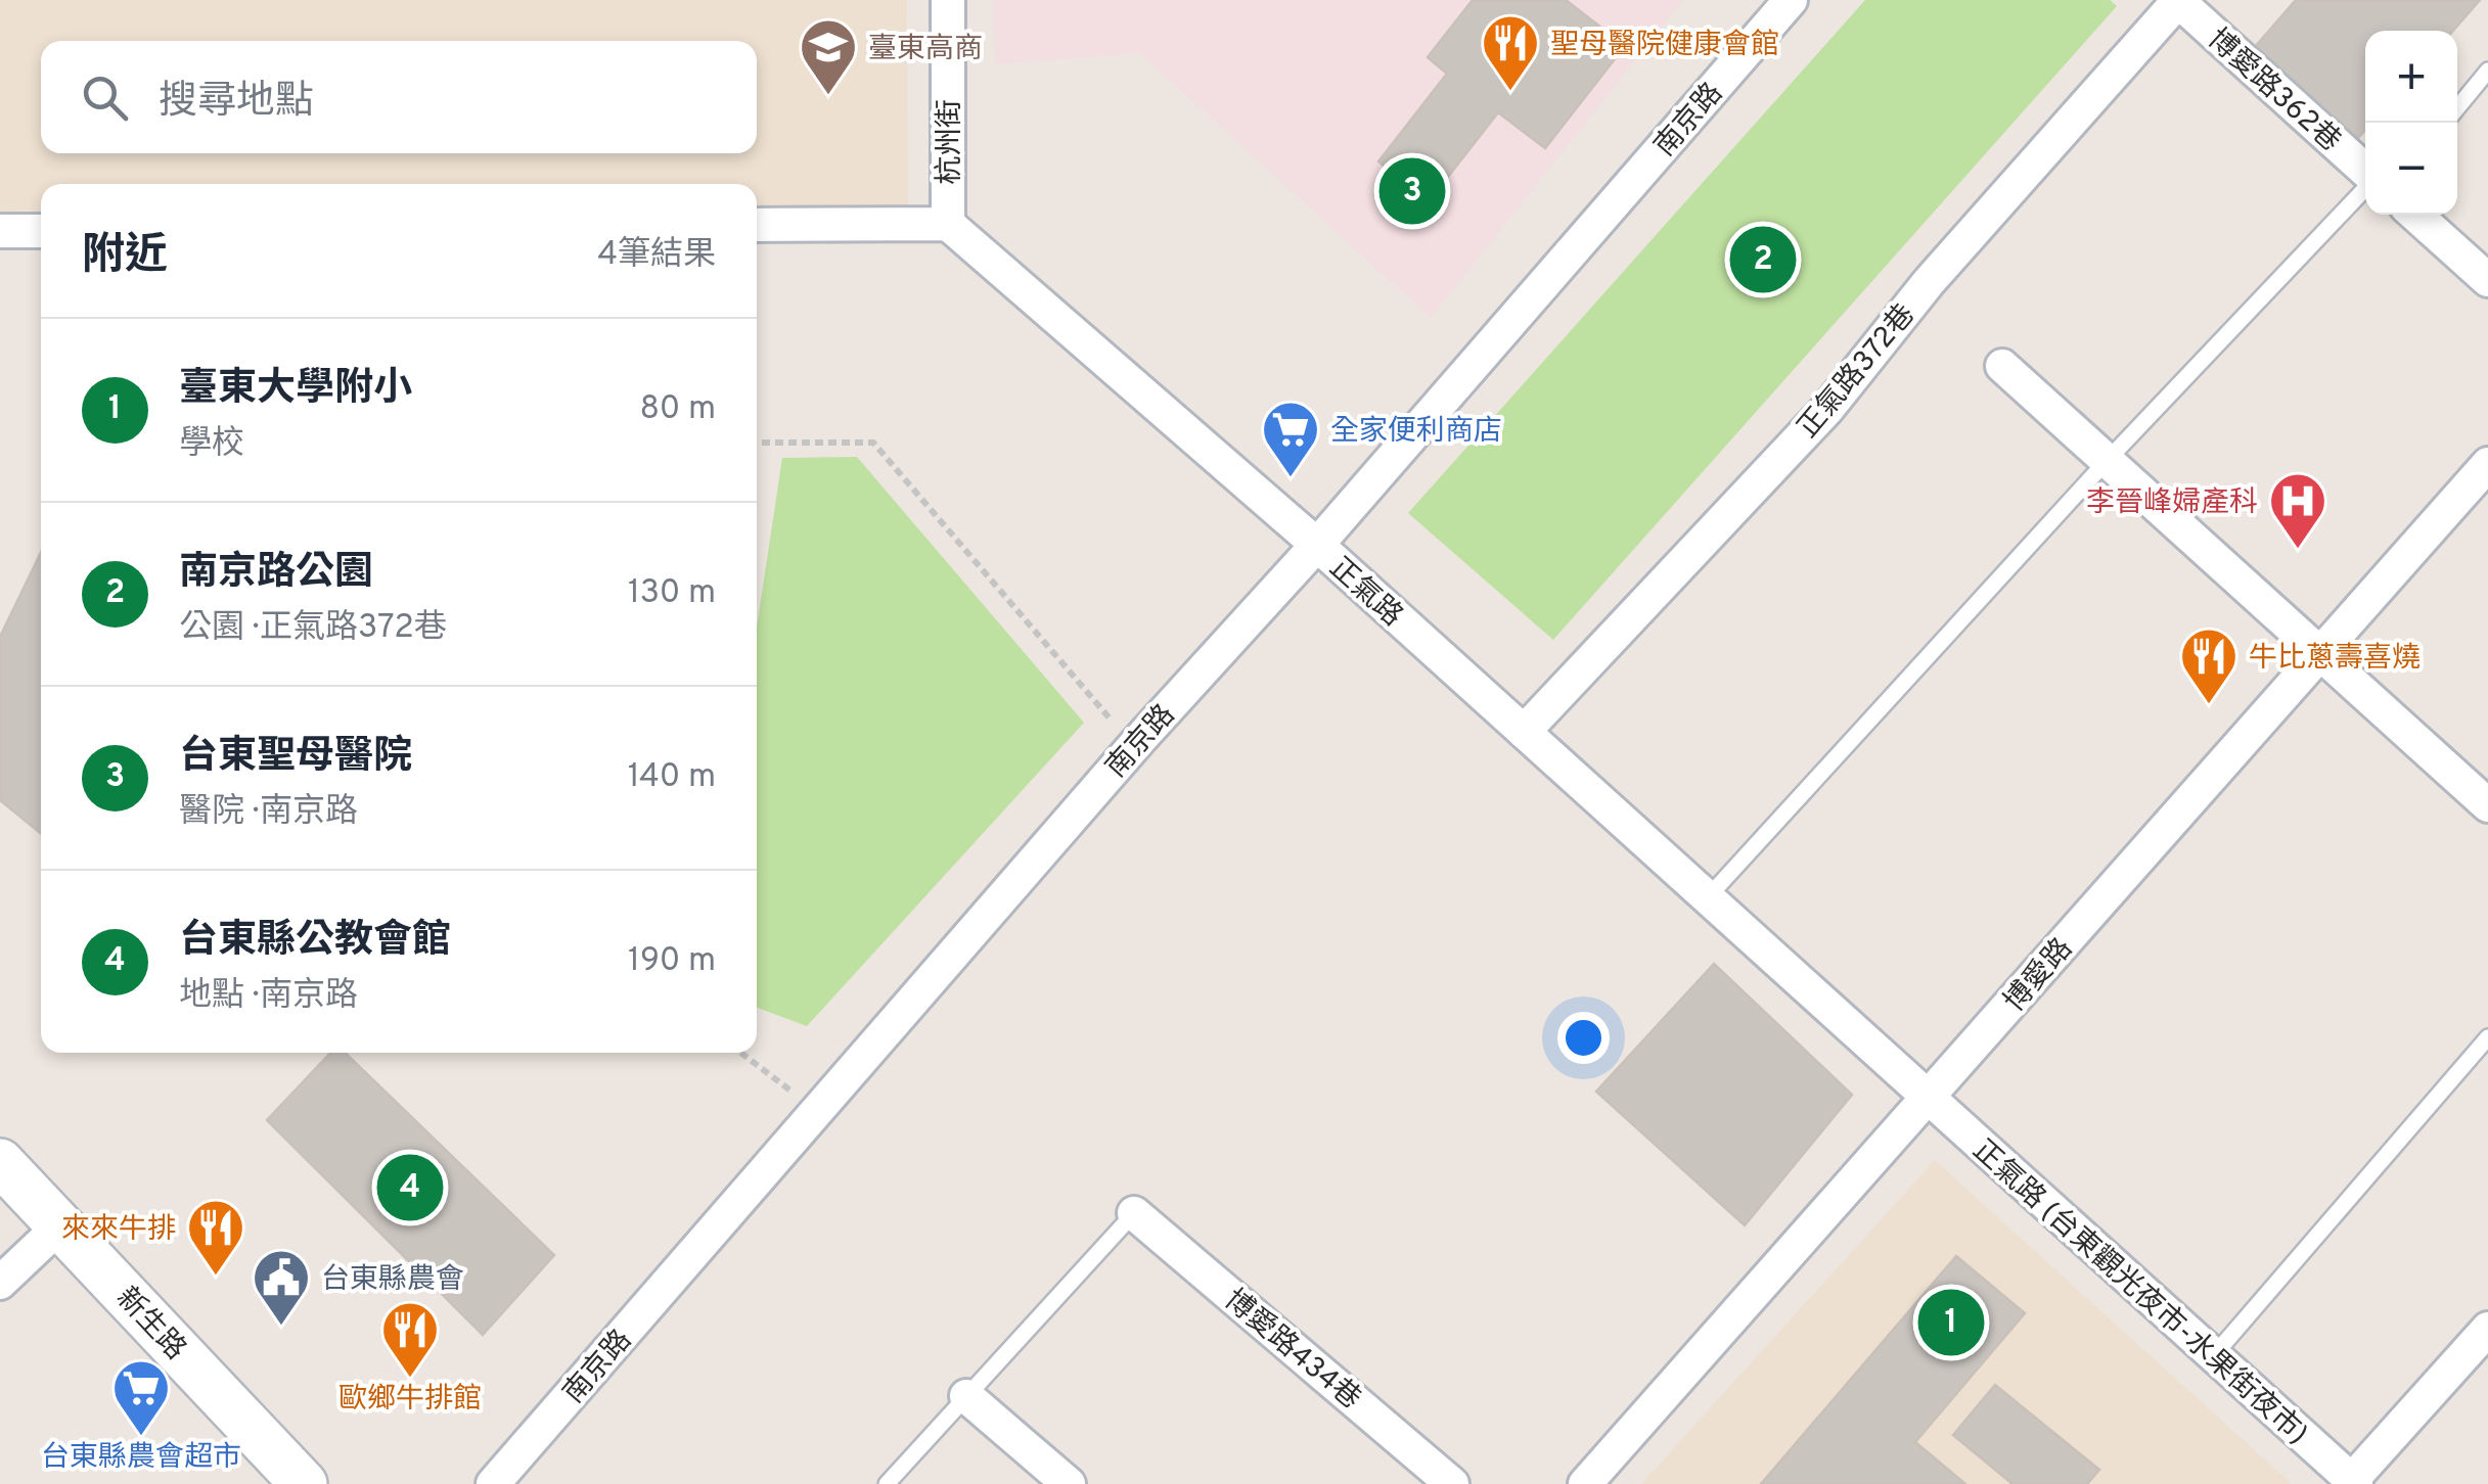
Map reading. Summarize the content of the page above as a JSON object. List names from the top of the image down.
{
  "streets": {
    "street": [
      "博愛路362巷",
      "南京路",
      "杭州街",
      "正氣路372巷",
      "正氣路",
      "博愛路",
      "正氣路 (台東觀光夜市-水果街夜市)",
      "新生路",
      "博愛路434巷"
    ]
  },
  "crossings": [
    ["博愛路362巷", "正氣路372巷"],
    ["南京路", "正氣路"],
    ["杭州街", "正氣路"],
    ["正氣路372巷", "正氣路"],
    ["正氣路", "博愛路"],
    ["正氣路", "正氣路 (台東觀光夜市-水果街夜市)"],
    ["博愛路", "正氣路 (台東觀光夜市-水果街夜市)"]
  ],
  "places": {
    "restaurant": [
      "聖母醫院健康會館",
      "牛比蔥壽喜燒",
      "來來牛排",
      "歐鄉牛排館"
    ],
    "school or university": ["臺東高商"],
    "supermarket": ["全家便利商店", "台東縣農會超市"],
    "hospital": ["李晉峰婦產科"],
    "public building": ["台東縣農會"]
  },
  "page": {
    "map_buttons": ["+", "−"],
    "search": "搜尋地點",
    "pins": [
      "3",
      "2",
      "4",
      "1"
    ],
    "heading": ["附近", "4筆結果"],
    "list": [
      {
        "mark": "1",
        "name": "臺東大學附小",
        "note": "學校",
        "value": "80 m"
      },
      {
        "mark": "2",
        "name": "南京路公園",
        "note": "公園 · 正氣路372巷",
        "value": "130 m"
      },
      {
        "mark": "3",
        "name": "台東聖母醫院",
        "note": "醫院 · 南京路",
        "value": "140 m"
      },
      {
        "mark": "4",
        "name": "台東縣公教會館",
        "note": "地點 · 南京路",
        "value": "190 m"
      }
    ]
  }
}
